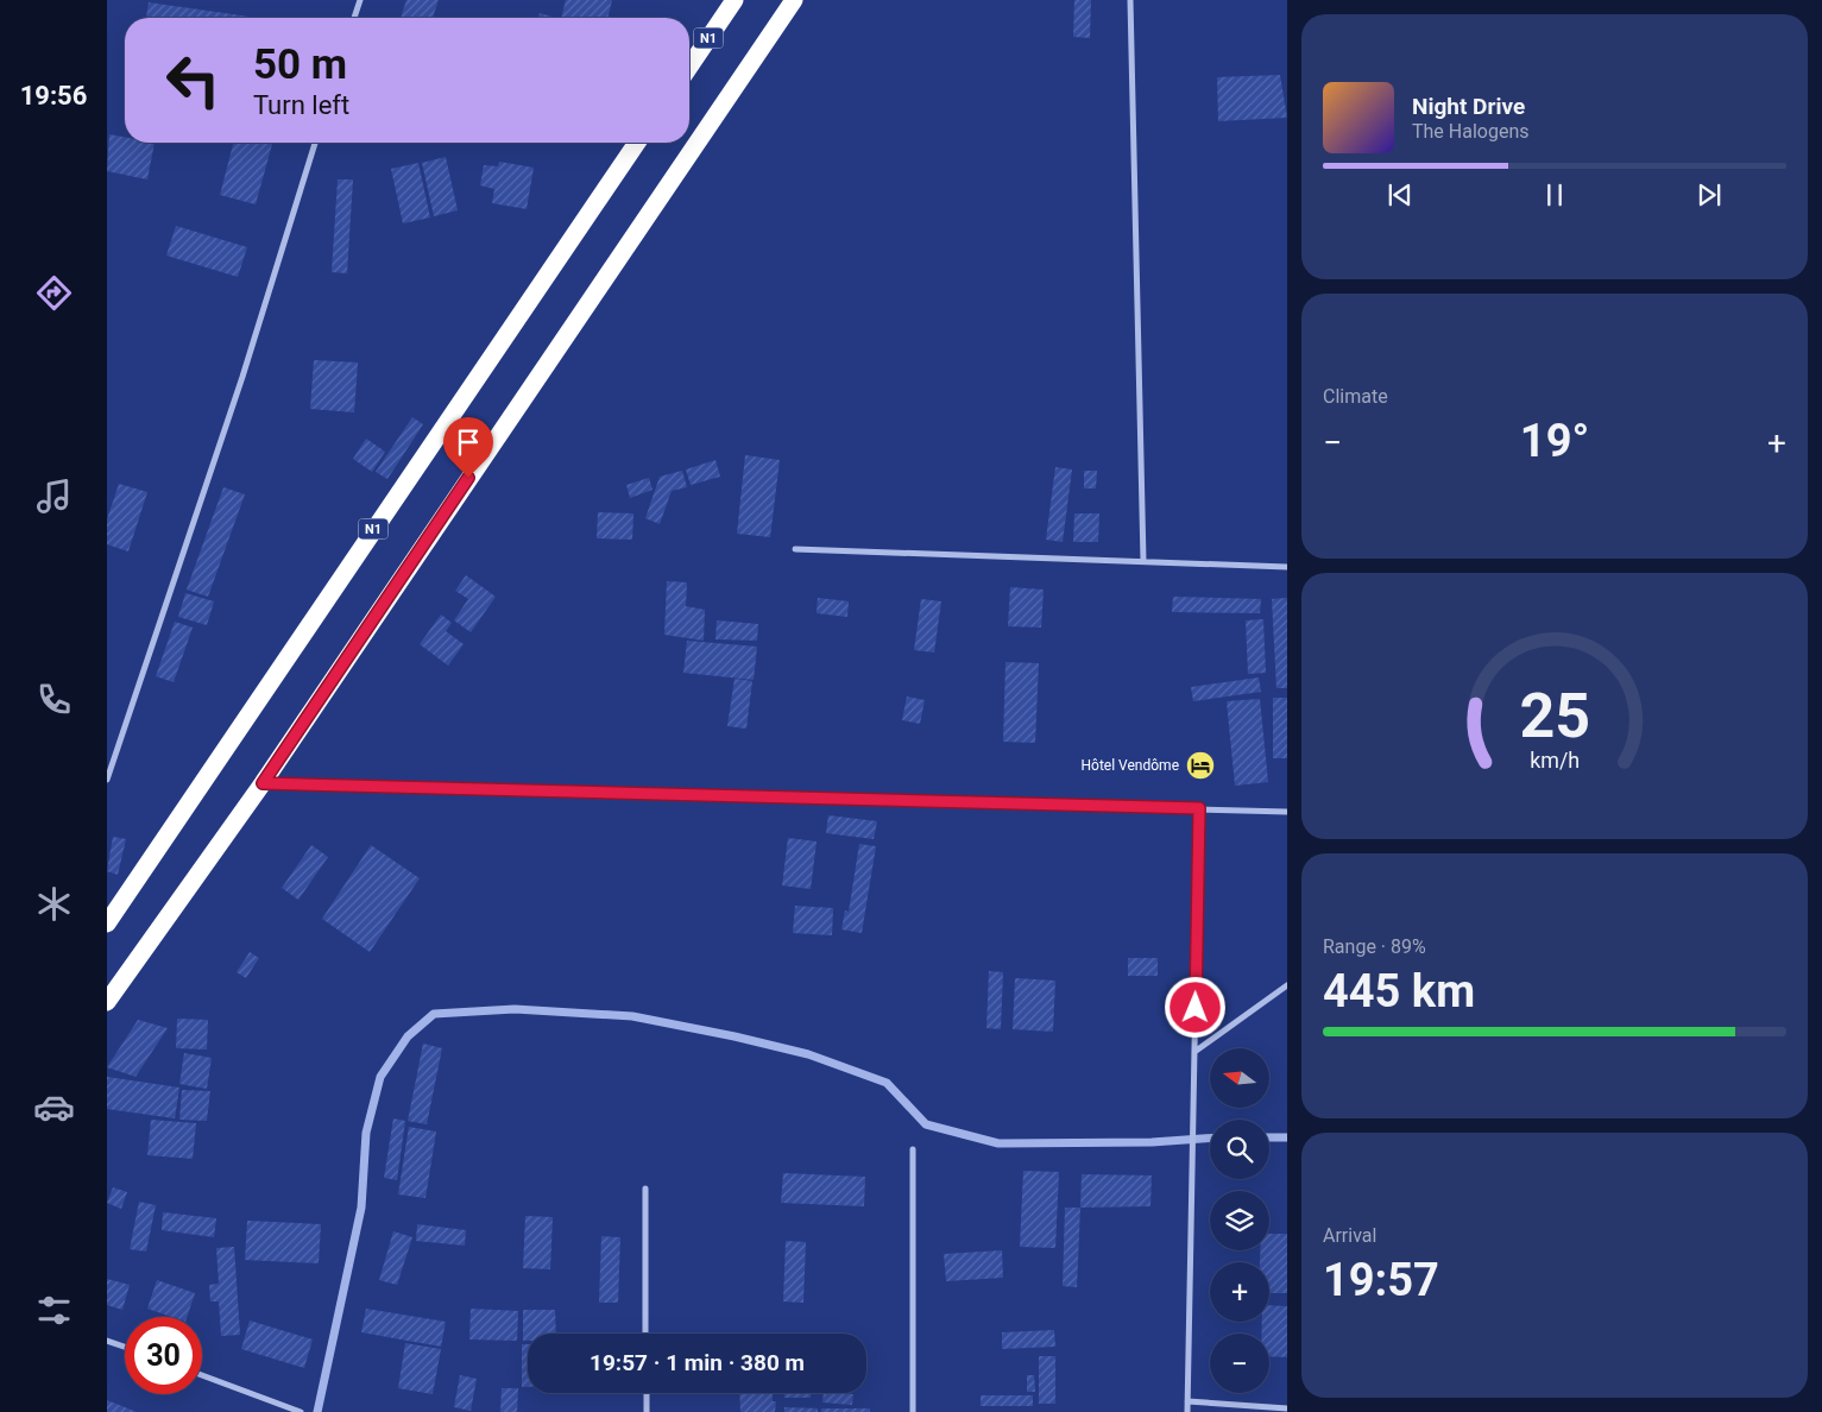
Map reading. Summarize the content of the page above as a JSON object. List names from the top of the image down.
{
  "streets": {
    "highway": ["N1"]
  },
  "places": {
    "hotel": ["Hôtel Vendôme"]
  },
  "north": "left",
  "page": {
    "tabs": "19:56",
    "turn": ["50 m", "Turn left"],
    "song": ["Night Drive", "The Halogens"],
    "tile": [
      "Climate",
      ["Range · 89%", "445 km"],
      ["Arrival", "19:57"]
    ],
    "heat": ["−", "19°", "+"],
    "map_buttons": ["+", "−"],
    "limit": "30",
    "trip": "19:57 · 1 min · 380 m",
    "gauge": ["25", "km/h"]
  }
}
